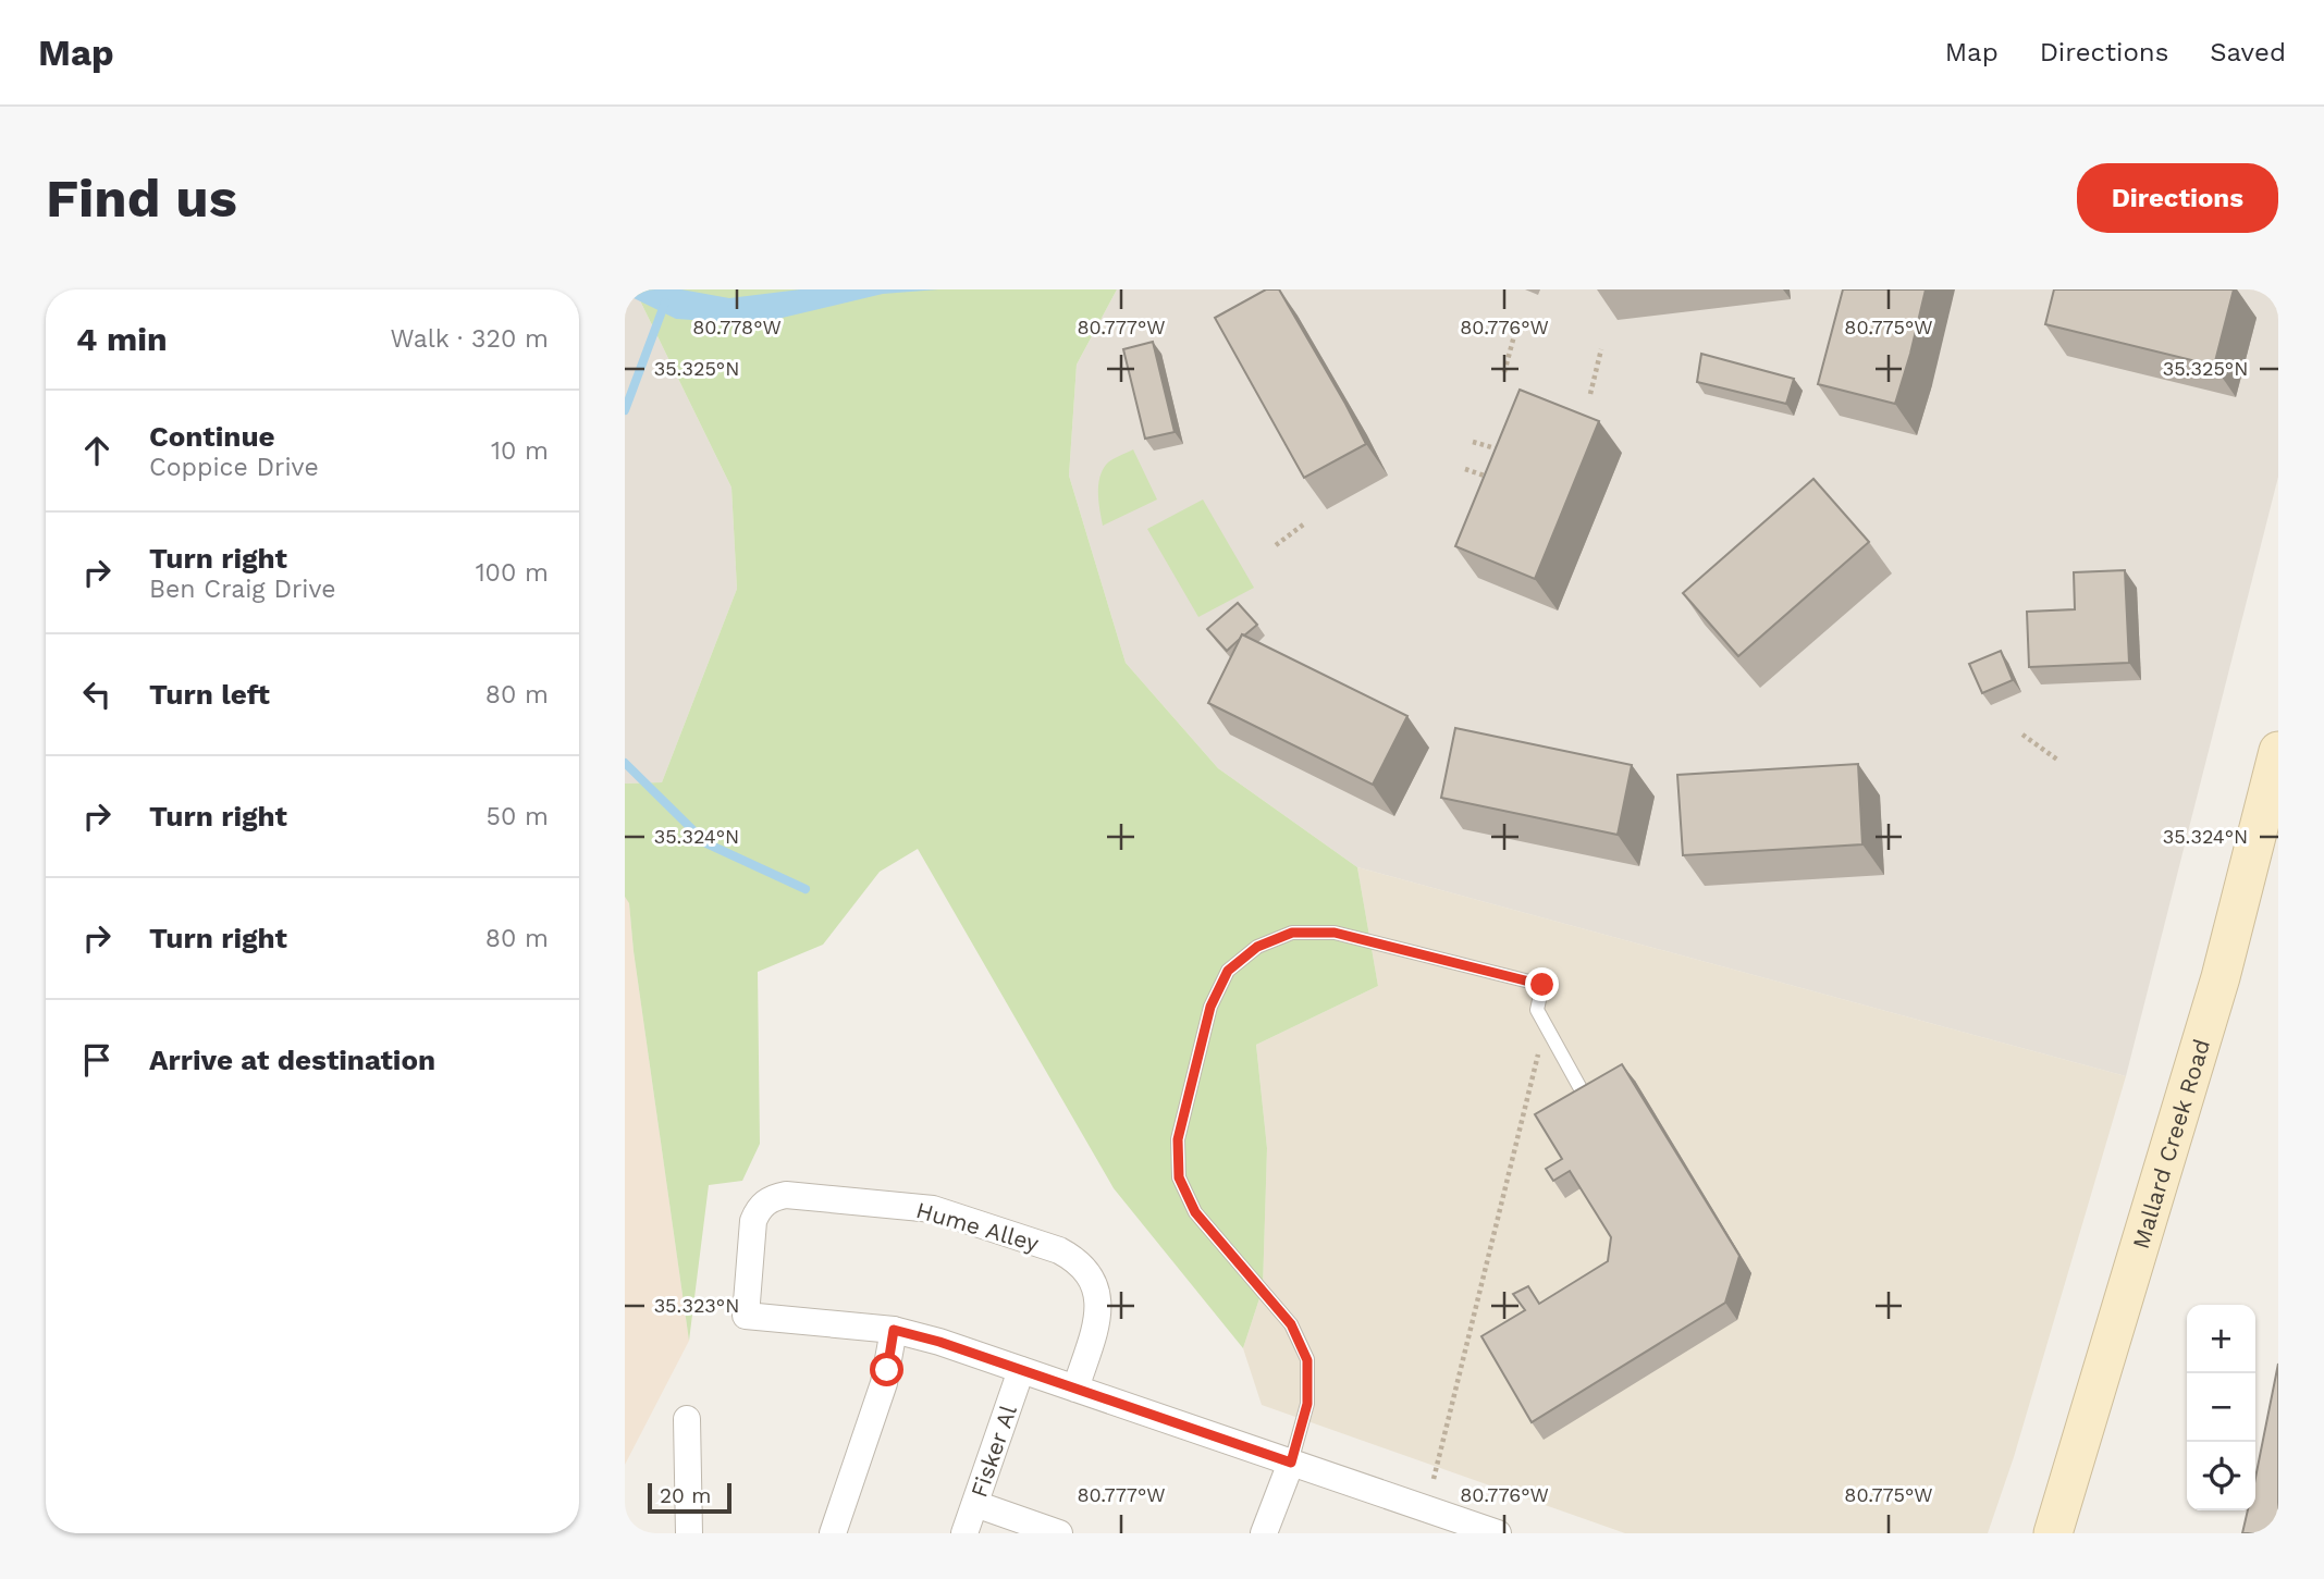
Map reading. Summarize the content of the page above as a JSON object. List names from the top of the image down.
{
  "streets": {
    "main road": ["Mallard Creek Road"],
    "street": ["Hume Alley", "Fisker Al"]
  },
  "scale_bar": "20 m",
  "page": {
    "header": "Map",
    "nav": ["Map", "Directions", "Saved"],
    "buttons": "Directions",
    "title": "Find us",
    "heading": ["4 min", "Walk · 320 m"],
    "list": [
      ["Continue", "Coppice Drive", "10 m"],
      ["Turn right", "Ben Craig Drive", "100 m"],
      ["Turn left", "80 m"],
      ["Turn right", "50 m"],
      ["Turn right", "80 m"],
      "Arrive at destination"
    ],
    "map_buttons": ["+", "−"],
    "scale": "20 m"
  },
  "coordinates": [
    "80.778°W",
    "80.777°W",
    "80.776°W",
    "80.775°W",
    "35.325°N",
    "35.324°N",
    "35.323°N"
  ]
}
